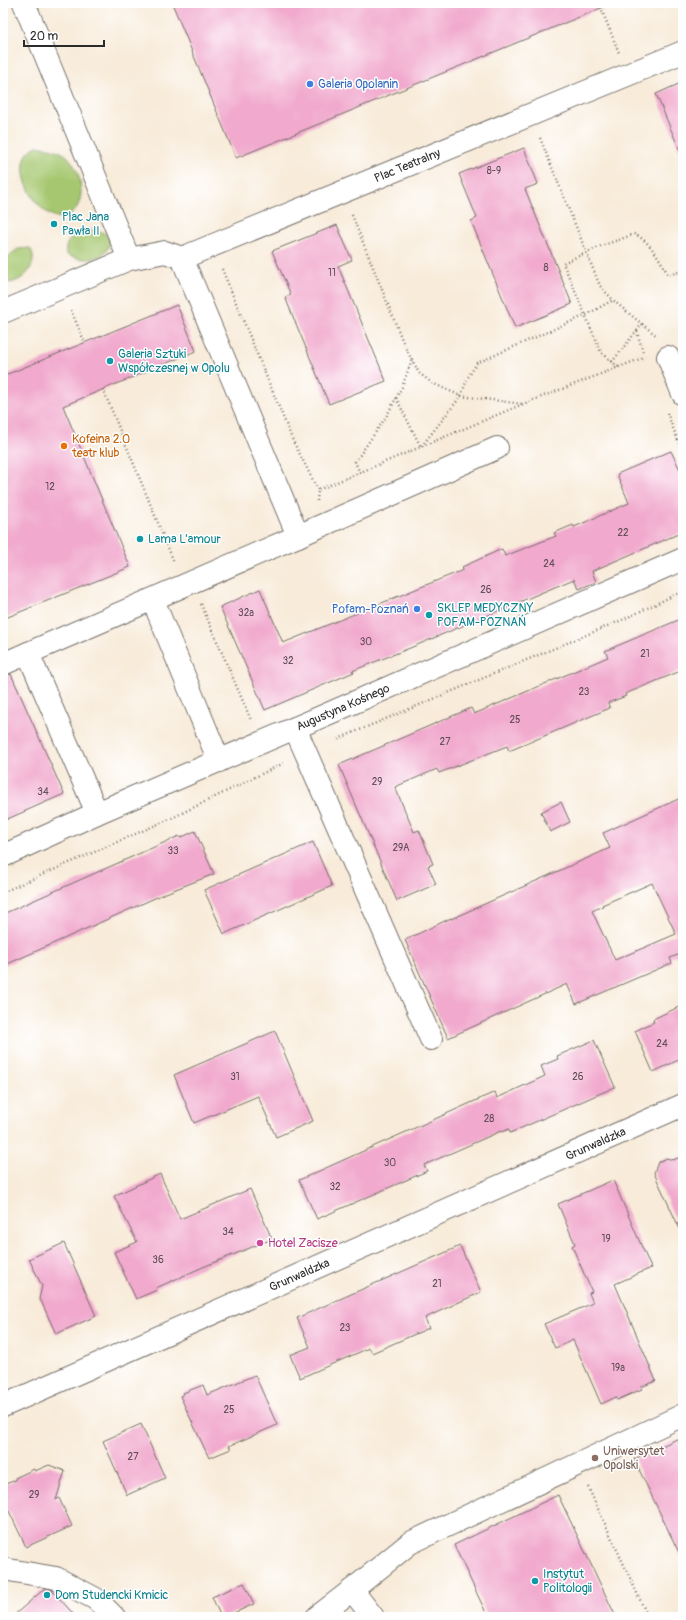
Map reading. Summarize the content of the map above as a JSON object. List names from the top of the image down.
{
  "streets": {
    "street": ["Plac Teatralny", "Augustyna Kośnego", "Grunwaldzka"]
  },
  "places": [
    "Galeria Opolanin",
    "Plac Jana Pawła II",
    "Galeria Sztuki Współczesnej w Opolu",
    "Kofeina 2.0 teatr klub",
    "Lama L’amour",
    "Pofam-Poznań",
    "SKLEP MEDYCZNY POFAM-POZNAŃ",
    "Hotel Zacisze",
    "Uniwersytet Opolski",
    "Instytut Politologii",
    "Dom Studencki Kmicic"
  ],
  "house_numbers": [
    "8-9",
    "8",
    "11",
    "12",
    "22",
    "24",
    "26",
    "32a",
    "30",
    "21",
    "32",
    "23",
    "25",
    "27",
    "29",
    "34",
    "29A",
    "33",
    "24",
    "31",
    "26",
    "28",
    "30",
    "32",
    "34",
    "19",
    "36",
    "21",
    "23",
    "19a",
    "25",
    "27",
    "29"
  ],
  "scale_bar": "20 m"
}
